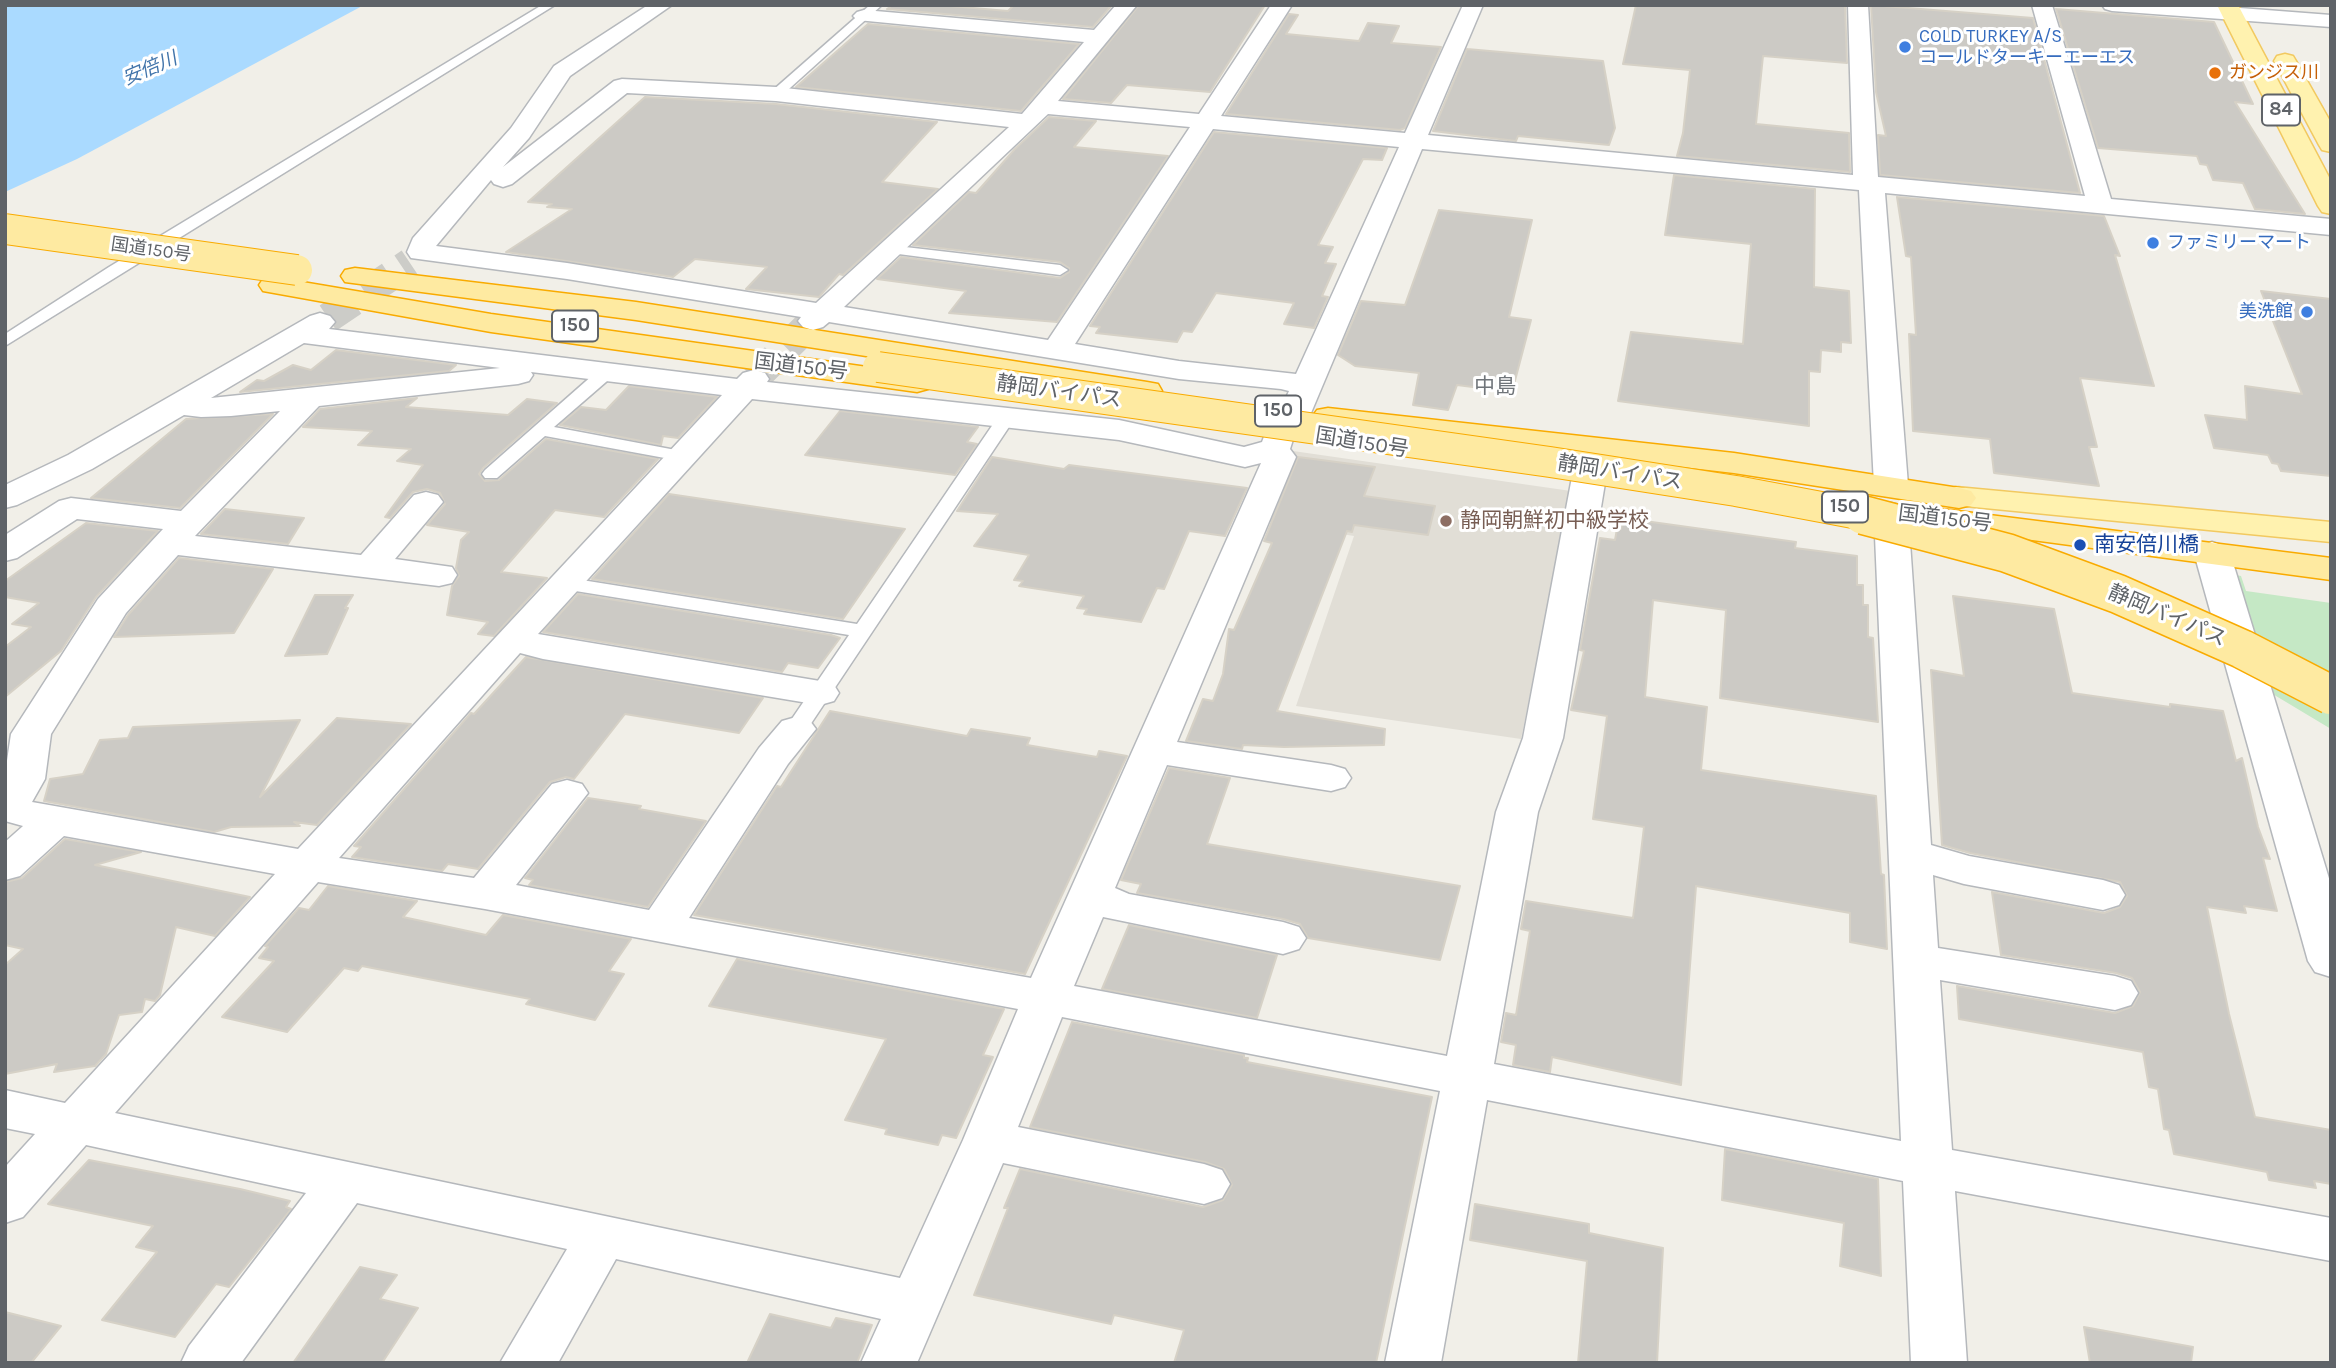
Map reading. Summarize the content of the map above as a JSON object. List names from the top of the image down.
{
  "streets": {
    "highway": ["国道150号", "150", "静岡バイパス"],
    "main road": ["84"]
  },
  "crossings": [
    ["国道150号", "静岡バイパス"]
  ],
  "districts": ["中島"],
  "water": ["安倍川"],
  "places": [
    "COLD TURKEY A/S コールドターキーエーエス",
    "ガンジス川",
    "ファミリーマート",
    "美洗館",
    "静岡朝鮮初中級学校",
    "南安倍川橋"
  ]
}
